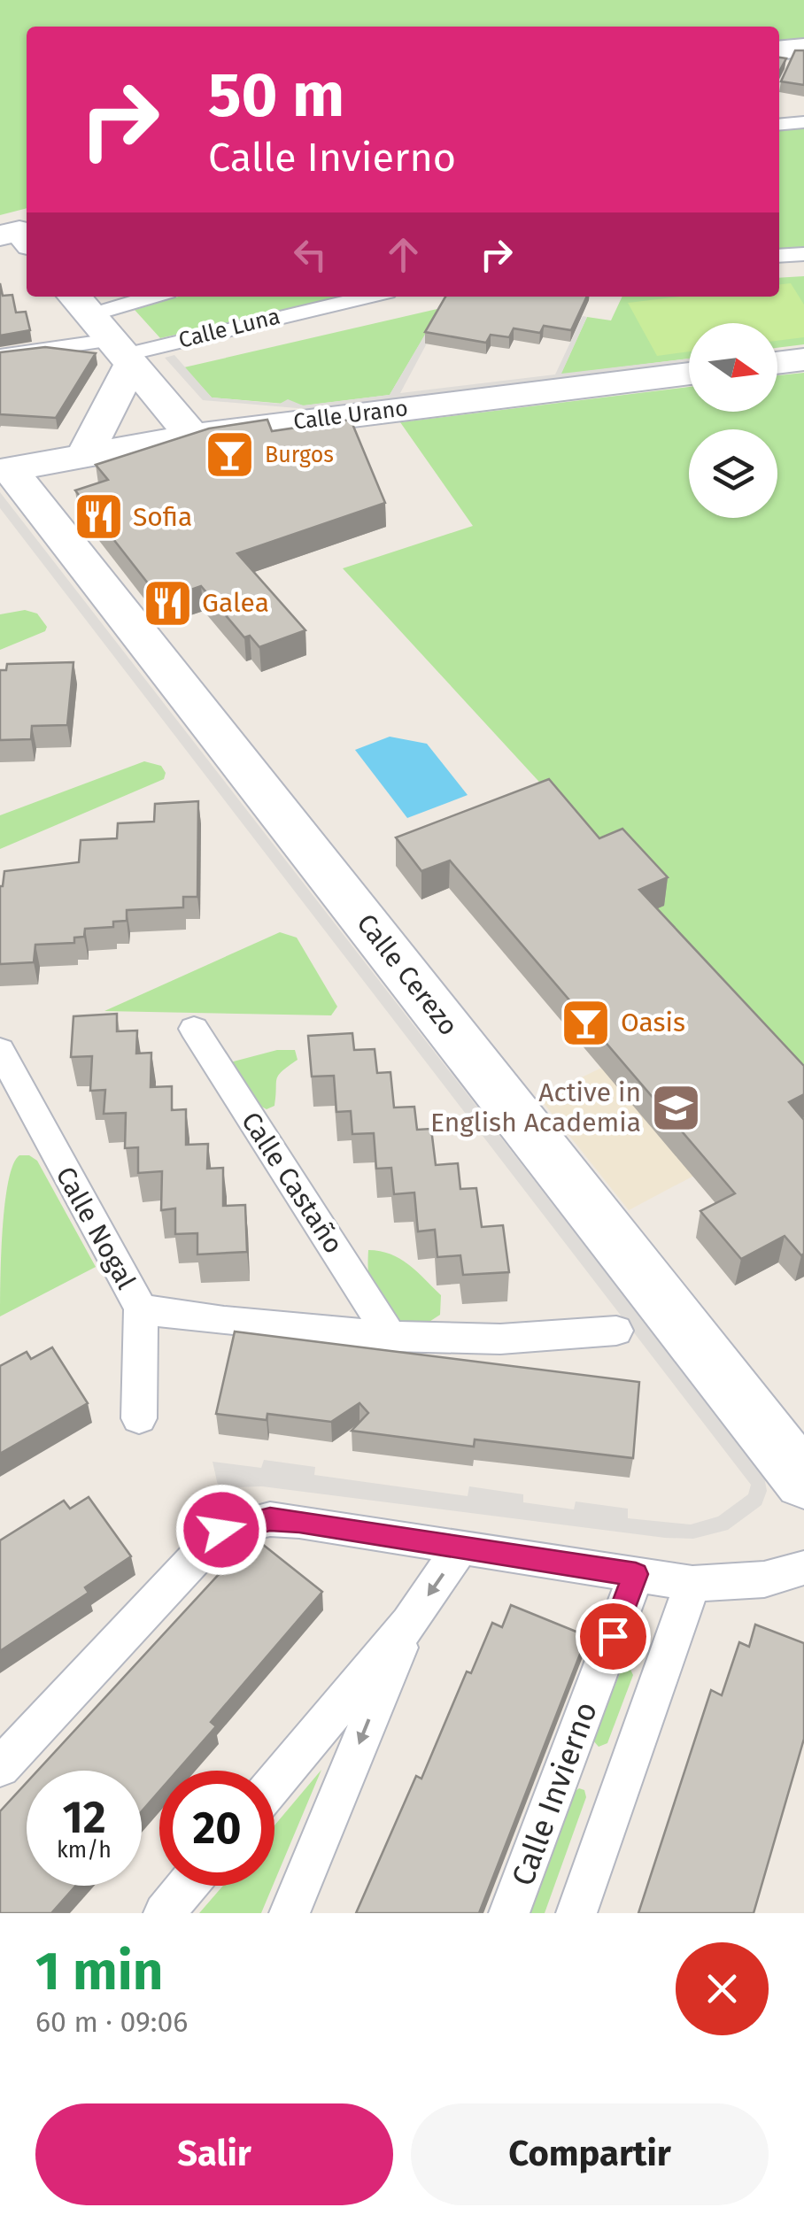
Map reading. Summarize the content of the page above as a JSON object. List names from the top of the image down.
{
  "streets": {
    "street": ["Calle Urano", "Calle Cerezo"],
    "lane": [
      "Calle Luna",
      "Calle Castaño",
      "Calle Nogal",
      "Calle Invierno"
    ]
  },
  "crossings": [
    ["Calle Urano", "Calle Cerezo"]
  ],
  "places": {
    "bar": ["Burgos", "Oasis"],
    "restaurant": ["Sofia", "Galea"],
    "school or university": ["Active in English Academia"]
  },
  "north": "right",
  "page": {
    "turn": ["50 m", "Calle Invierno"],
    "speed": "12 km/h",
    "limit": "20",
    "heading": ["1 min", "60 m · 09:06"],
    "buttons": ["Salir", "Compartir"]
  }
}
